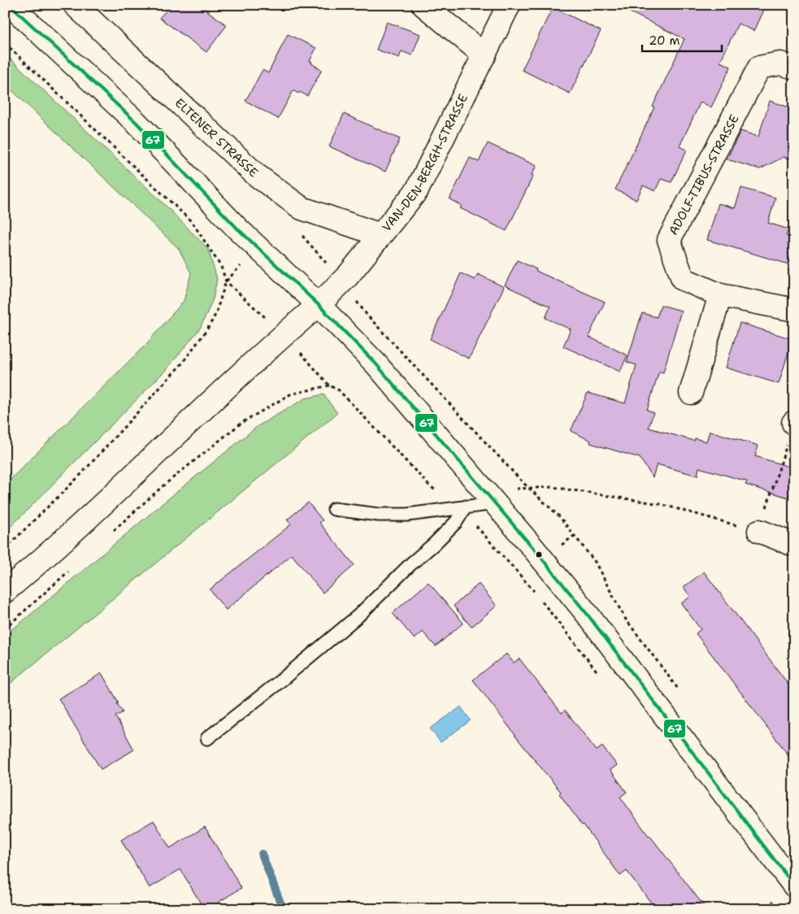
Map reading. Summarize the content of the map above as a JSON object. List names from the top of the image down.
{
  "streets": {
    "main road": ["ELTENER STRASSE", "VAN-DEN-BERGH-STRASSE", "ADOLF-TIBUS-STRASSE"]
  },
  "crossings": [
    ["ELTENER STRASSE", "VAN-DEN-BERGH-STRASSE"]
  ],
  "lines": ["transit line 67"],
  "scale_bar": "20 m"
}
